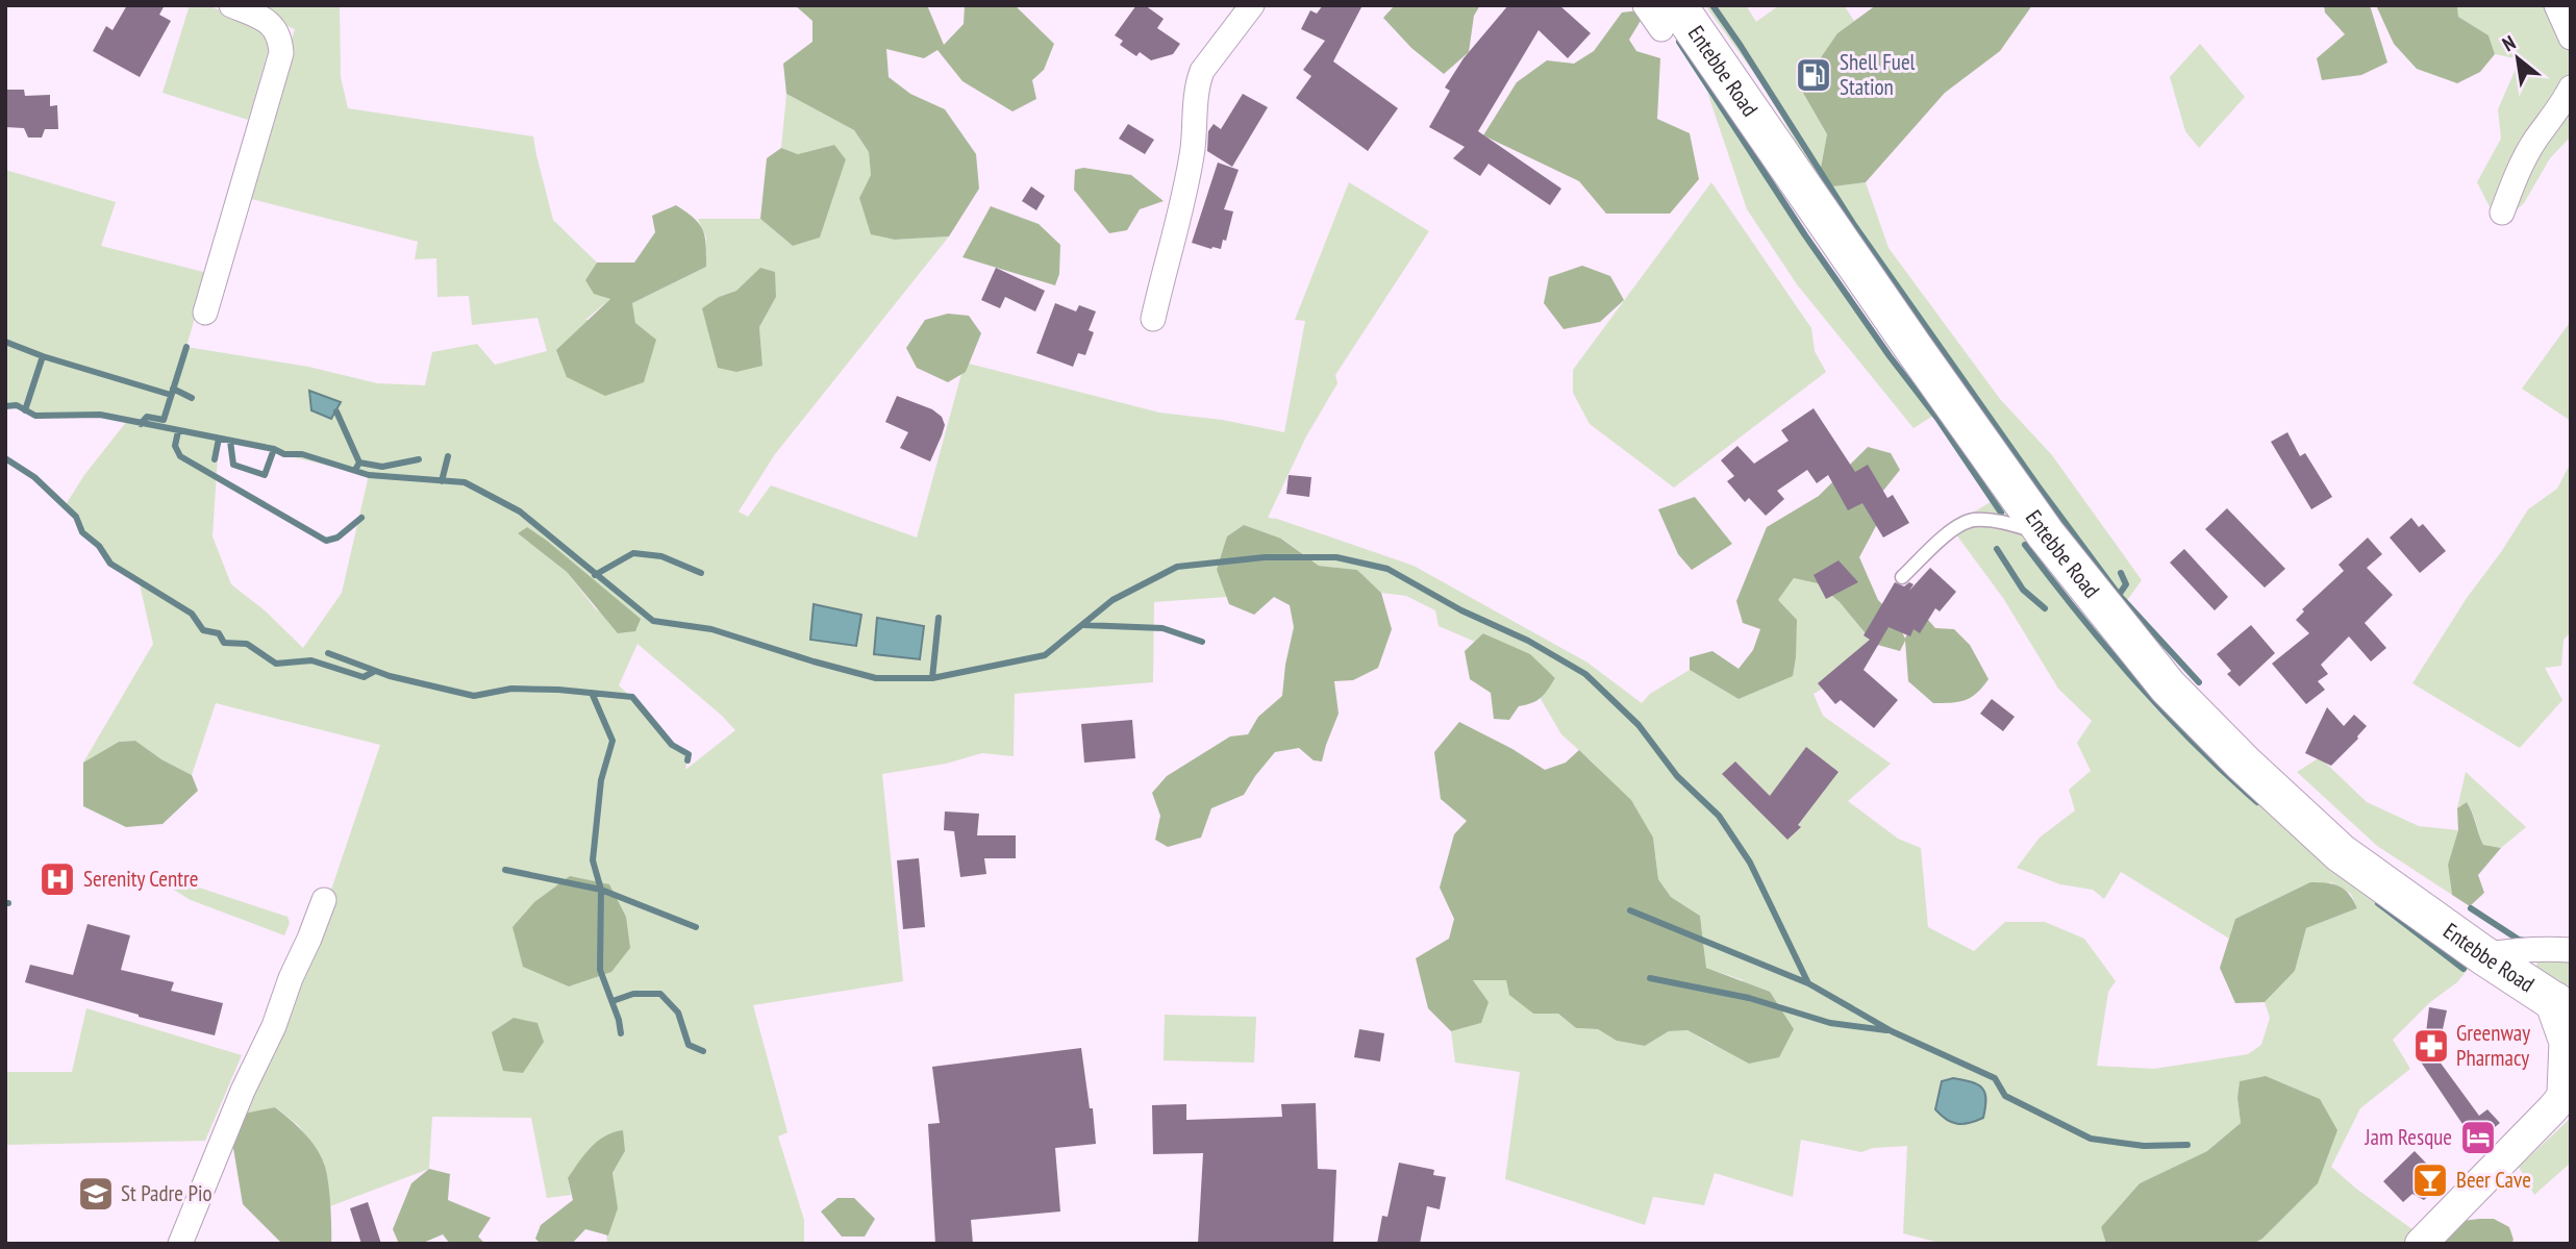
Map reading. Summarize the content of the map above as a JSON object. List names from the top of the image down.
{
  "streets": {
    "main road": ["Entebbe Road"]
  },
  "places": {
    "fuel station": ["Shell Fuel Station"],
    "hospital": ["Serenity Centre"],
    "pharmacy": ["Greenway Pharmacy"],
    "hotel": ["Jam Resque"],
    "bar": ["Beer Cave"],
    "school or university": ["St Padre Pio"]
  },
  "north": "top left"
}
